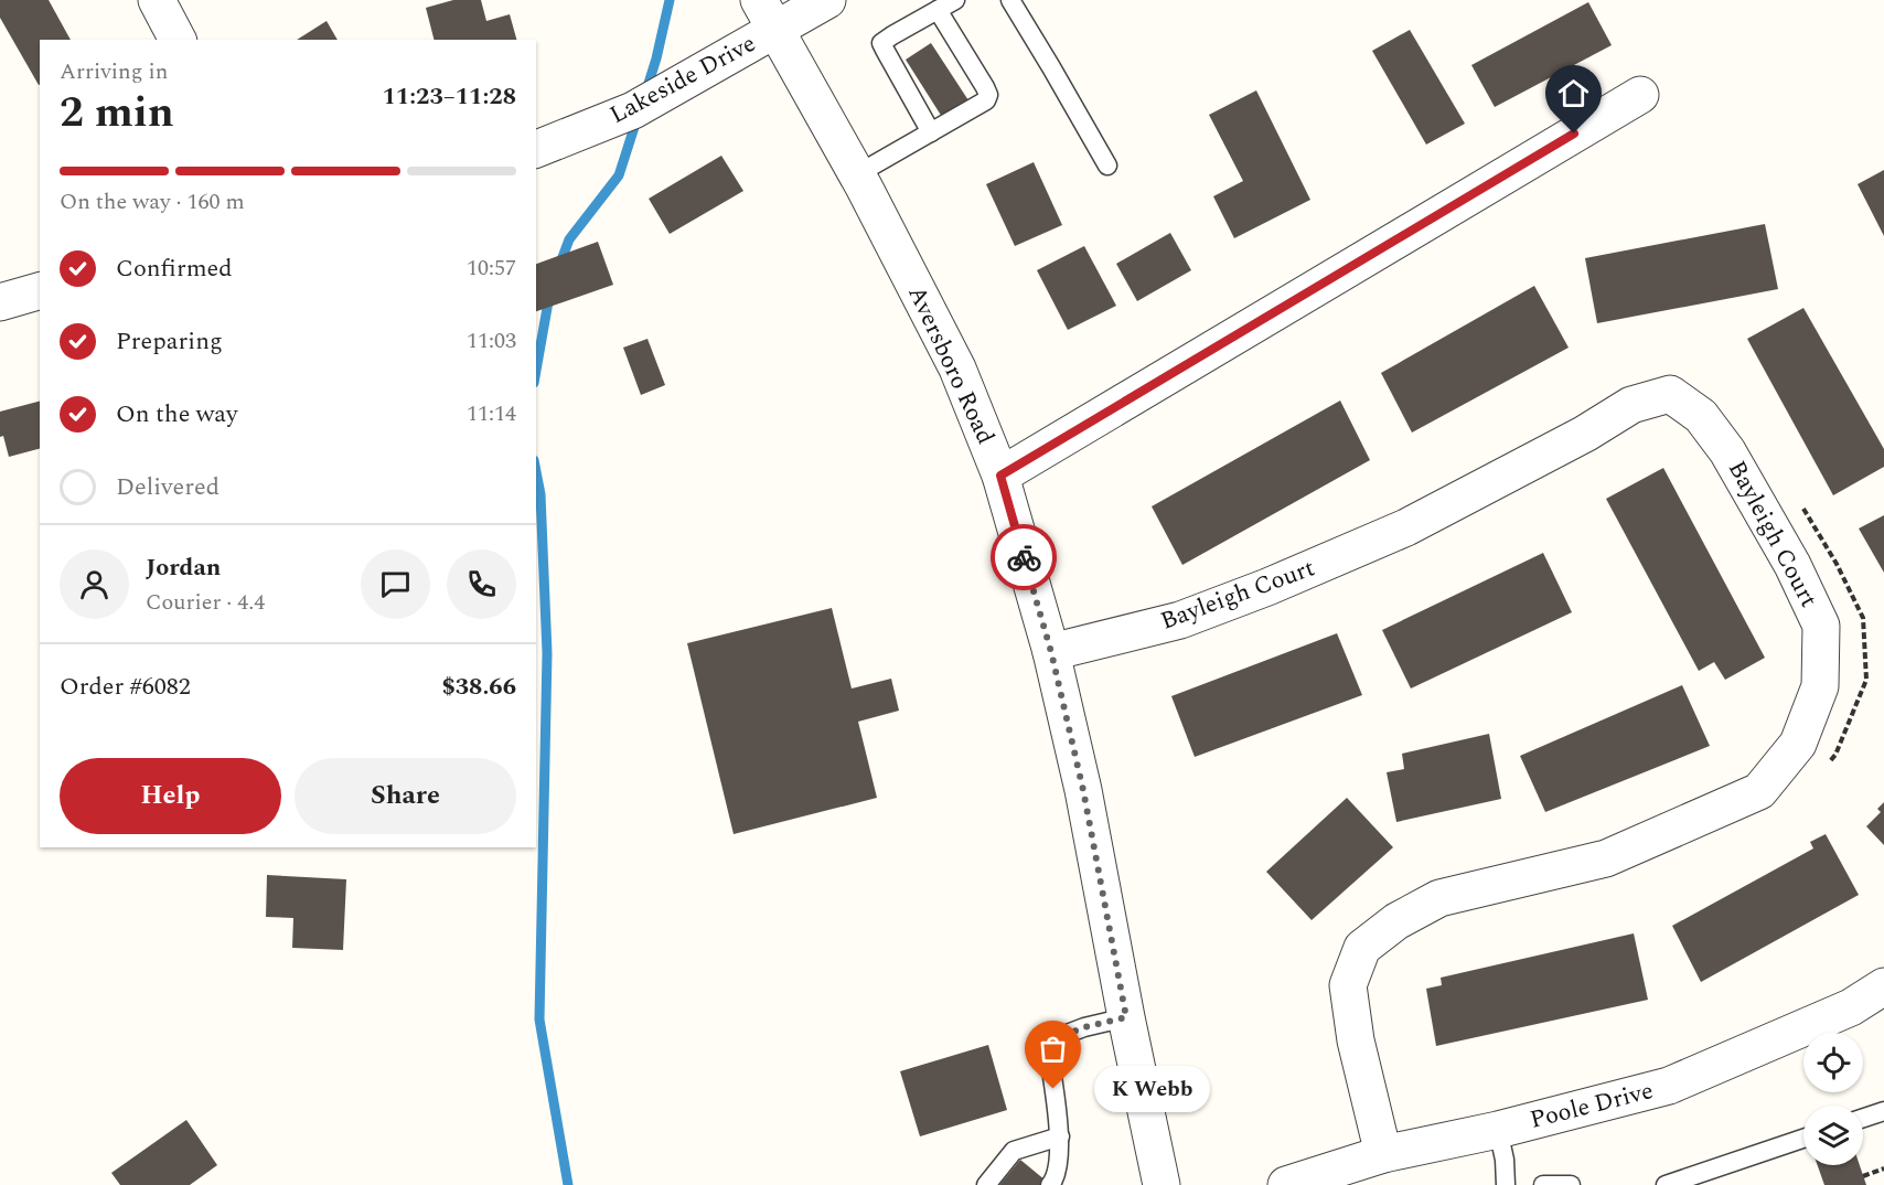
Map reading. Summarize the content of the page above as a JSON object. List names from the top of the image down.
{
  "streets": {
    "street": [
      "Lakeside Drive",
      "Aversboro Road",
      "Bayleigh Court",
      "Poole Drive"
    ]
  },
  "crossings": [
    ["Lakeside Drive", "Aversboro Road"],
    ["Aversboro Road", "Bayleigh Court"],
    ["Bayleigh Court", "Poole Drive"]
  ],
  "places": ["K Webb"],
  "page": {
    "heading": ["2 min", "Arriving in", "11:23–11:28"],
    "panel": [
      "Jordan",
      "Courier · 4.4",
      "Order #6082",
      "$38.66"
    ],
    "bar": "On the way · 160 m",
    "list": [
      ["Confirmed", "10:57"],
      ["Preparing", "11:03"],
      ["On the way", "11:14"],
      "Delivered"
    ],
    "buttons": ["Help", "Share"],
    "bubble": "K Webb"
  }
}
